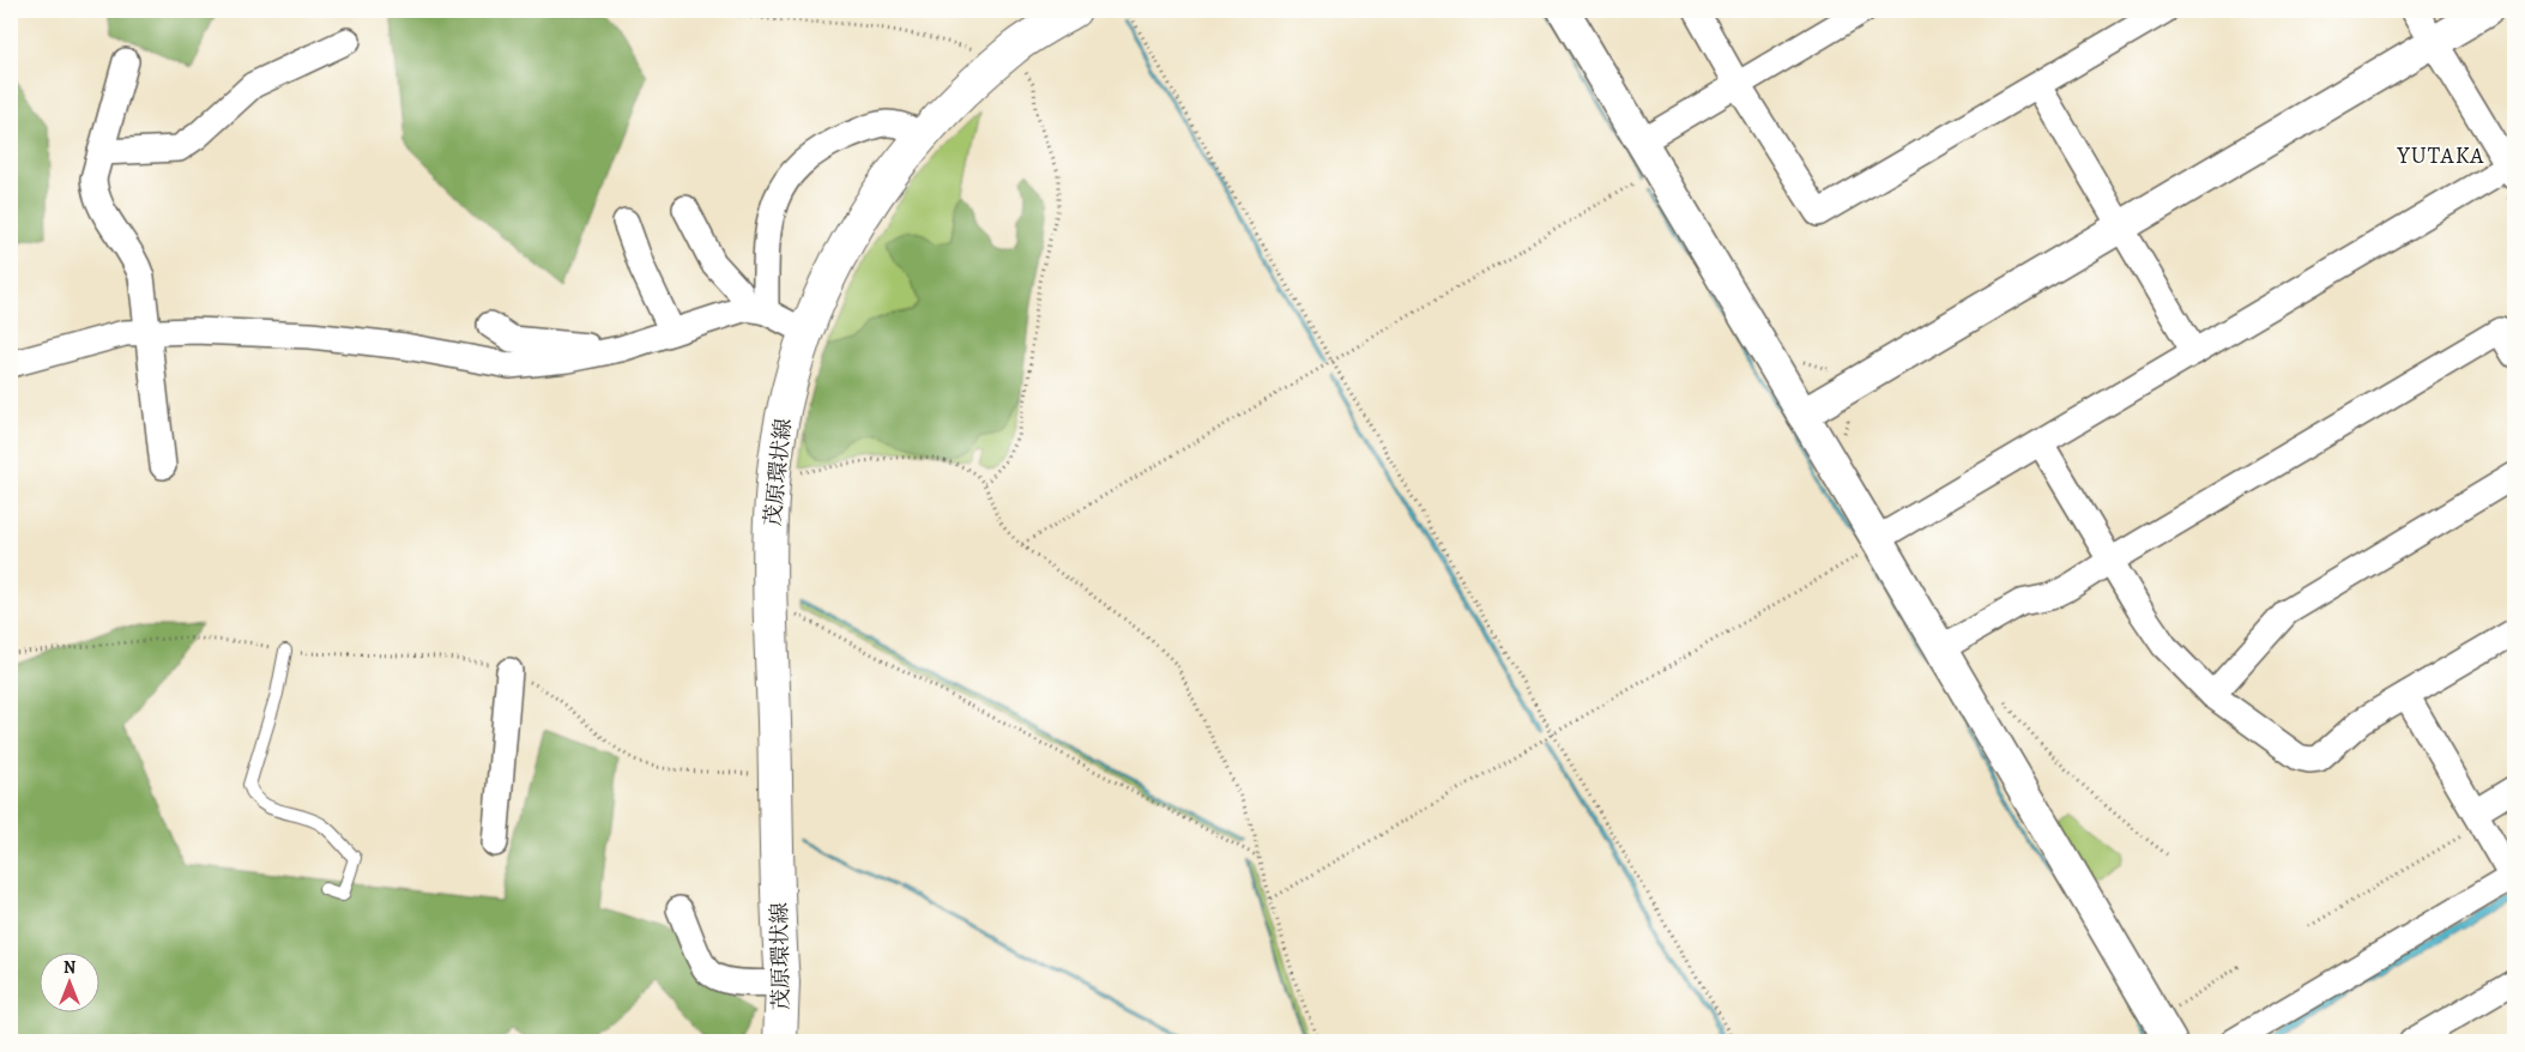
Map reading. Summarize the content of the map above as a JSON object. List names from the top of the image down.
{
  "streets": {
    "main road": ["茂原環状線"]
  },
  "districts": ["YUTAKA"],
  "north": "top"
}
